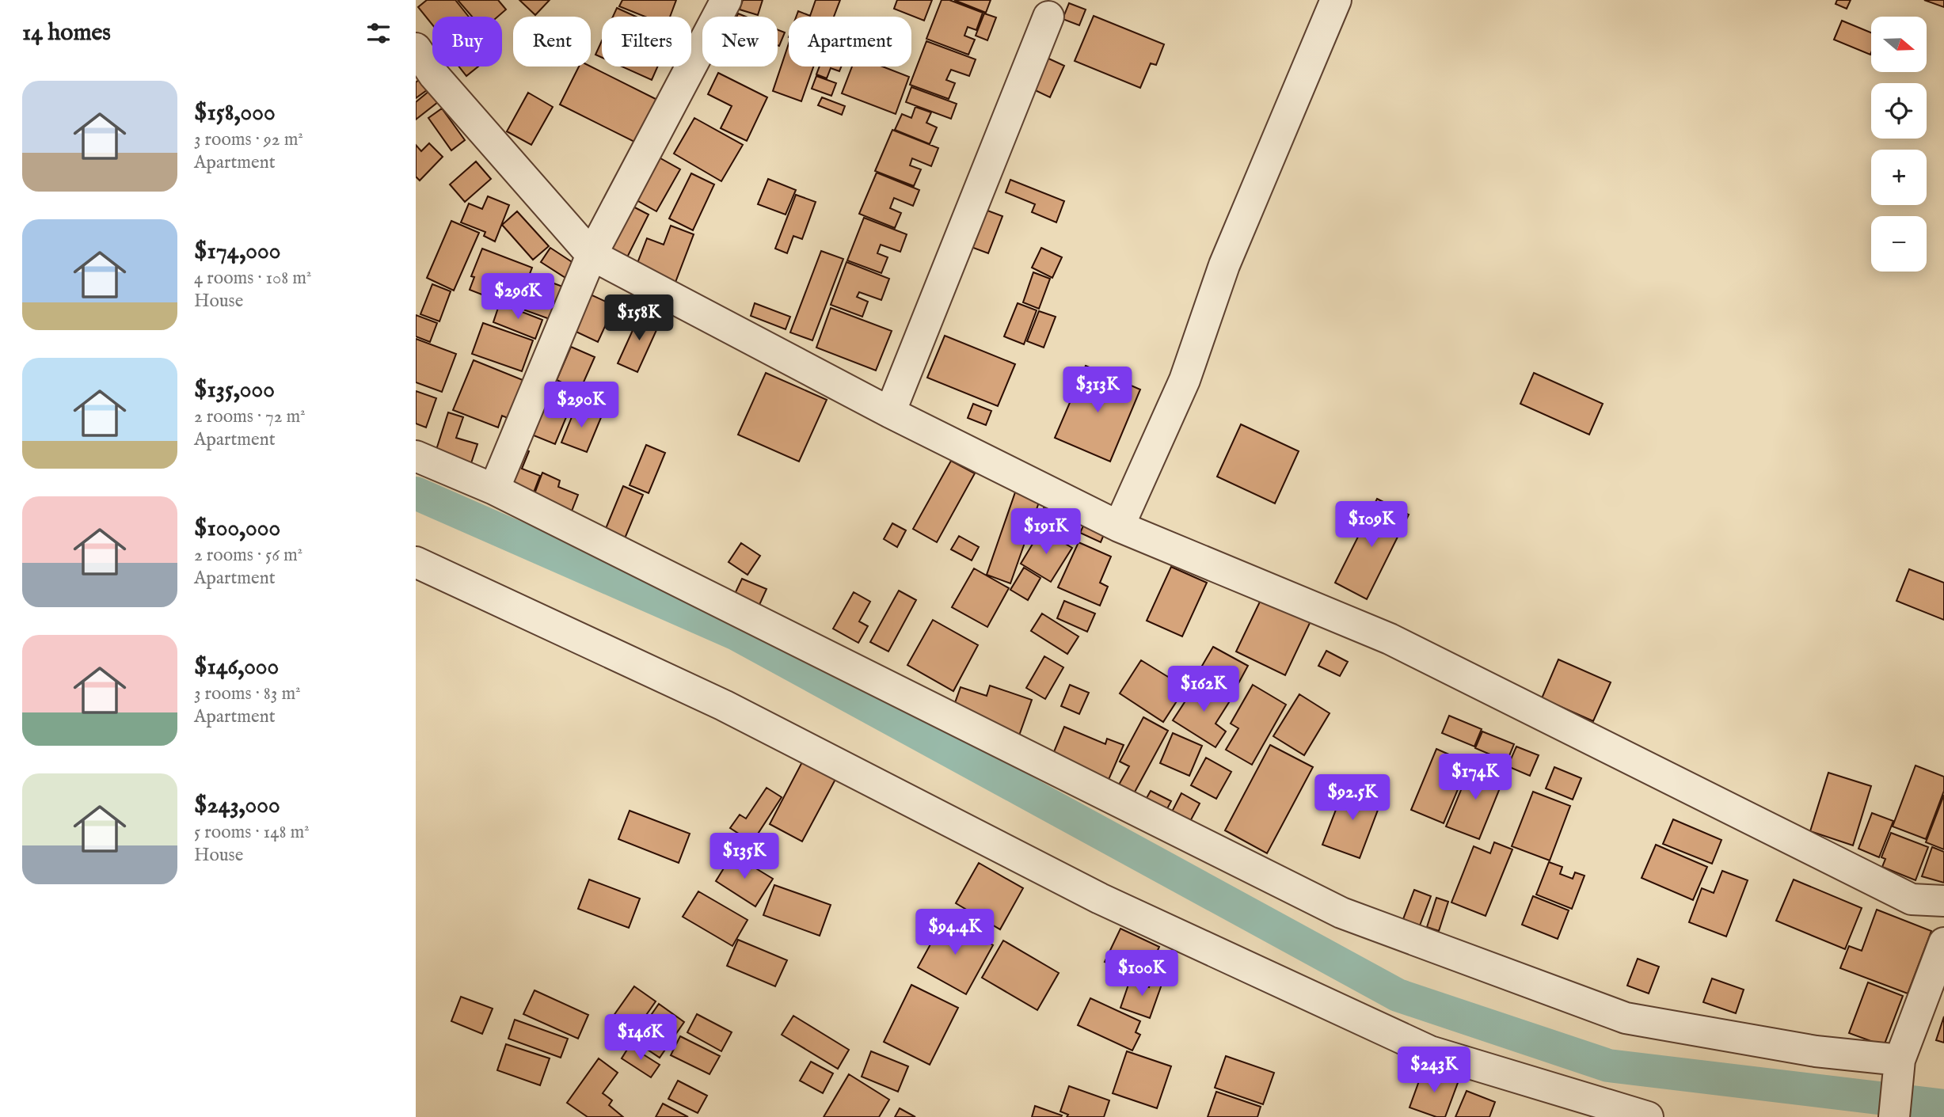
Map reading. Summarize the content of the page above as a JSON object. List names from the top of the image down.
{
  "north": "right",
  "page": {
    "heading": "14 homes",
    "map_buttons": ["+", "−"],
    "chip": [
      "Buy",
      "Rent",
      "Filters",
      "New",
      "Apartment"
    ],
    "list": [
      {
        "name": "$158,000",
        "note": "3 rooms · 92 m² · Apartment"
      },
      {
        "name": "$174,000",
        "note": "4 rooms · 108 m² · House"
      },
      {
        "name": "$135,000",
        "note": "2 rooms · 72 m² · Apartment"
      },
      {
        "name": "$100,000",
        "note": "2 rooms · 56 m² · Apartment"
      },
      {
        "name": "$146,000",
        "note": "3 rooms · 83 m² · Apartment"
      },
      {
        "name": "$243,000",
        "note": "5 rooms · 148 m² · House"
      }
    ],
    "price": [
      "$296K",
      "$158K",
      "$313K",
      "$290K",
      "$109K",
      "$191K",
      "$162K",
      "$174K",
      "$92.5K",
      "$135K",
      "$94.4K",
      "$100K",
      "$146K",
      "$243K"
    ]
  }
}
